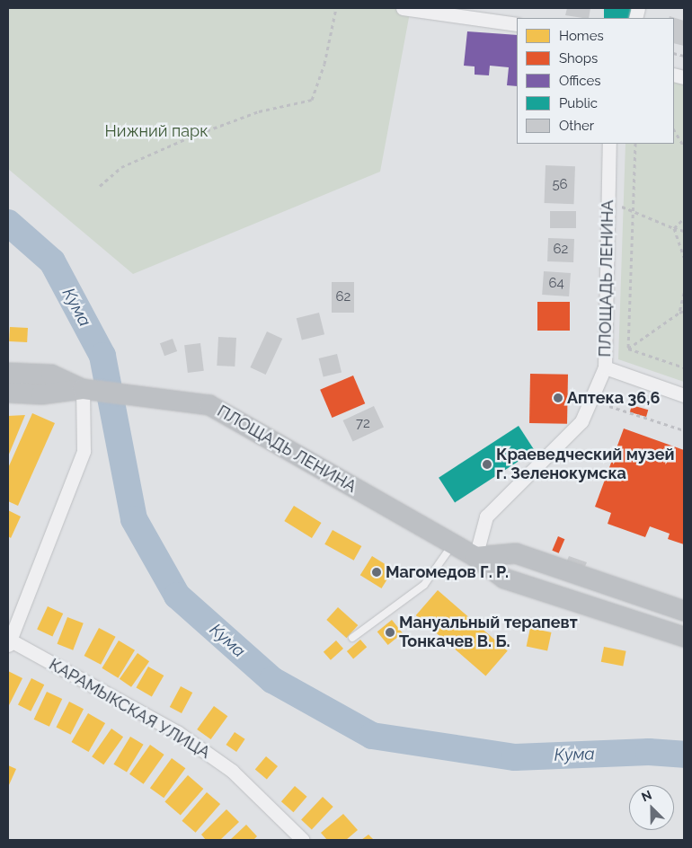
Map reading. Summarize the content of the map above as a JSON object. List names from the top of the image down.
{
  "streets": {
    "street": ["ПЛОЩАДЬ ЛЕНИНА", "КАРАМЫКСКАЯ УЛИЦА"]
  },
  "water": ["Кума"],
  "parks": ["Нижний парк"],
  "places": [
    "Аптека 36,6",
    "Краеведческий музей г. Зеленокумска",
    "Магомедов Г. Р.",
    "Мануальный терапевт Тонкачев В. Б."
  ],
  "house_numbers": [
    "56",
    "62",
    "64",
    "62",
    "72"
  ],
  "legend": [
    "Homes",
    "Shops",
    "Offices",
    "Public",
    "Other"
  ],
  "north": "top left"
}
